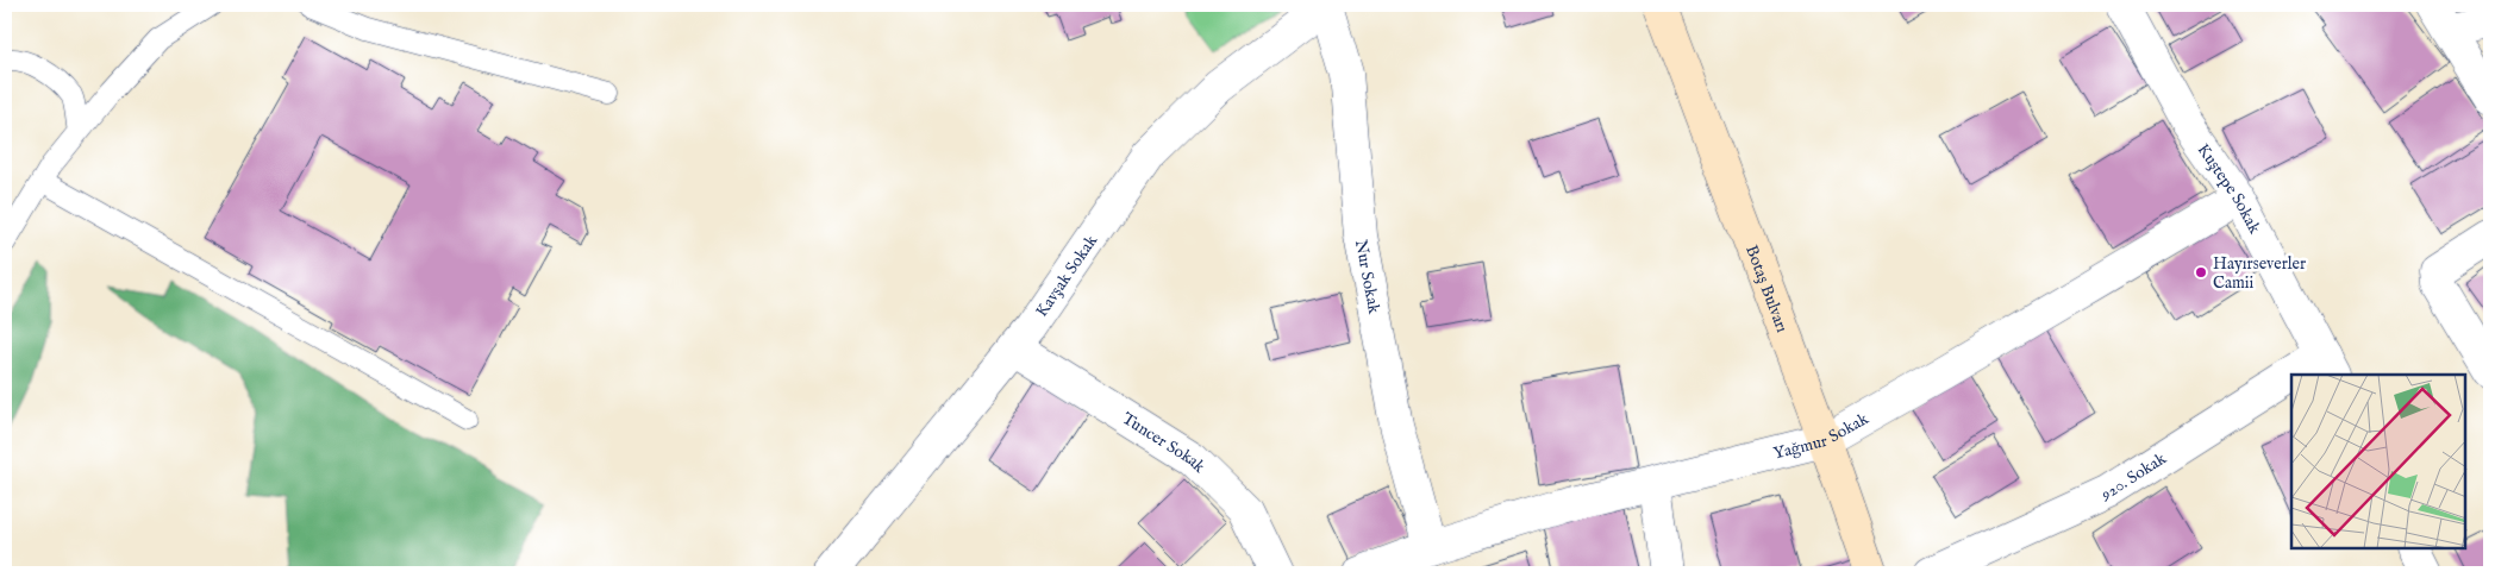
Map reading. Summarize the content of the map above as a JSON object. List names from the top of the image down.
{
  "streets": {
    "street": [
      "Kuştepe Sokak",
      "Kavşak Sokak",
      "Nur Sokak",
      "Botaş Bulvarı",
      "Yağmur Sokak",
      "Tuncer Sokak",
      "920. Sokak"
    ]
  },
  "crossings": [
    ["Kuştepe Sokak", "Yağmur Sokak"],
    ["Kuştepe Sokak", "920. Sokak"],
    ["Kavşak Sokak", "Nur Sokak"],
    ["Kavşak Sokak", "Tuncer Sokak"],
    ["Nur Sokak", "Yağmur Sokak"],
    ["Botaş Bulvarı", "Yağmur Sokak"]
  ],
  "places": ["Hayırseverler Camii"]
}
